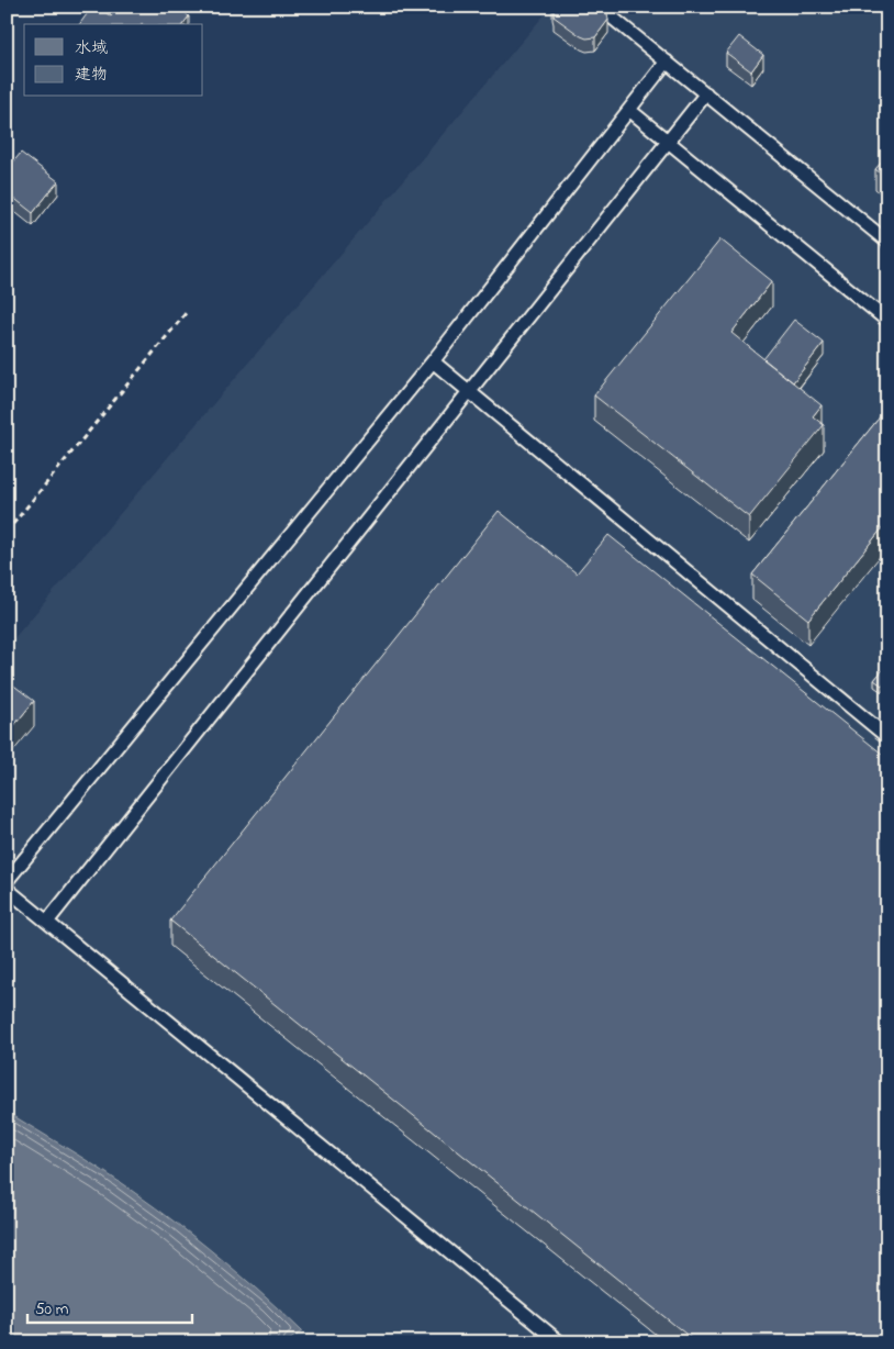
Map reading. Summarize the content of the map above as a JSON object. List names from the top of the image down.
{
  "legend": ["水域", "建物"],
  "scale_bar": "50 m"
}
